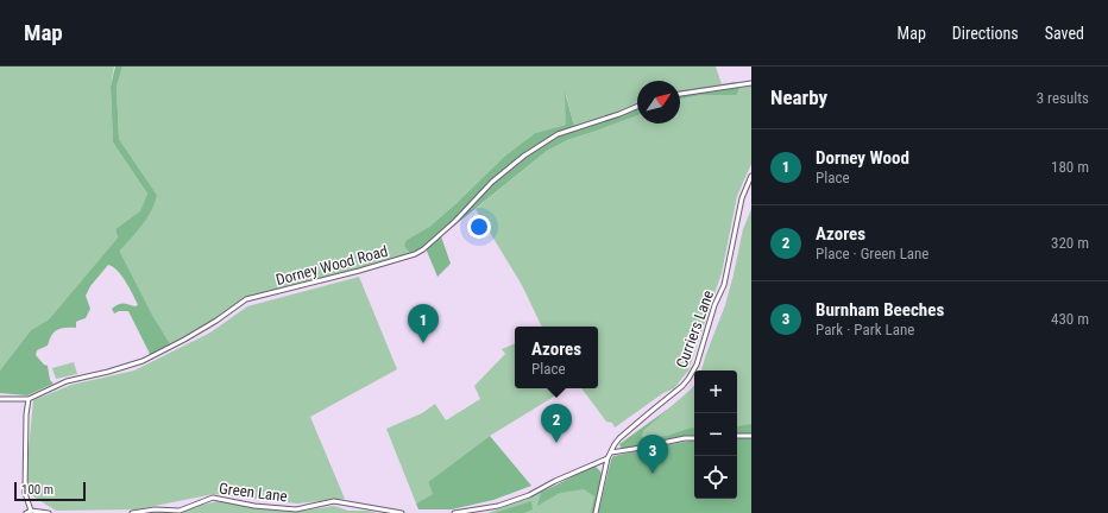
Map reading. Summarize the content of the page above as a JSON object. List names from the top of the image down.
{
  "streets": {
    "street": ["Dorney Wood Road", "Curriers Lane", "Green Lane"]
  },
  "scale_bar": "100 m",
  "north": "top right",
  "page": {
    "header": "Map",
    "nav": ["Map", "Directions", "Saved"],
    "heading": ["Nearby", "3 results"],
    "list": [
      {
        "mark": "1",
        "name": "Dorney Wood",
        "note": "Place",
        "value": "180 m"
      },
      {
        "mark": "2",
        "name": "Azores",
        "note": "Place · Green Lane",
        "value": "320 m"
      },
      {
        "mark": "3",
        "name": "Burnham Beeches",
        "note": "Park · Park Lane",
        "value": "430 m"
      }
    ],
    "pins": ["1", "2", "3"],
    "popup": ["Azores", "Place"],
    "map_buttons": ["+", "−"],
    "scale": "100 m"
  }
}
